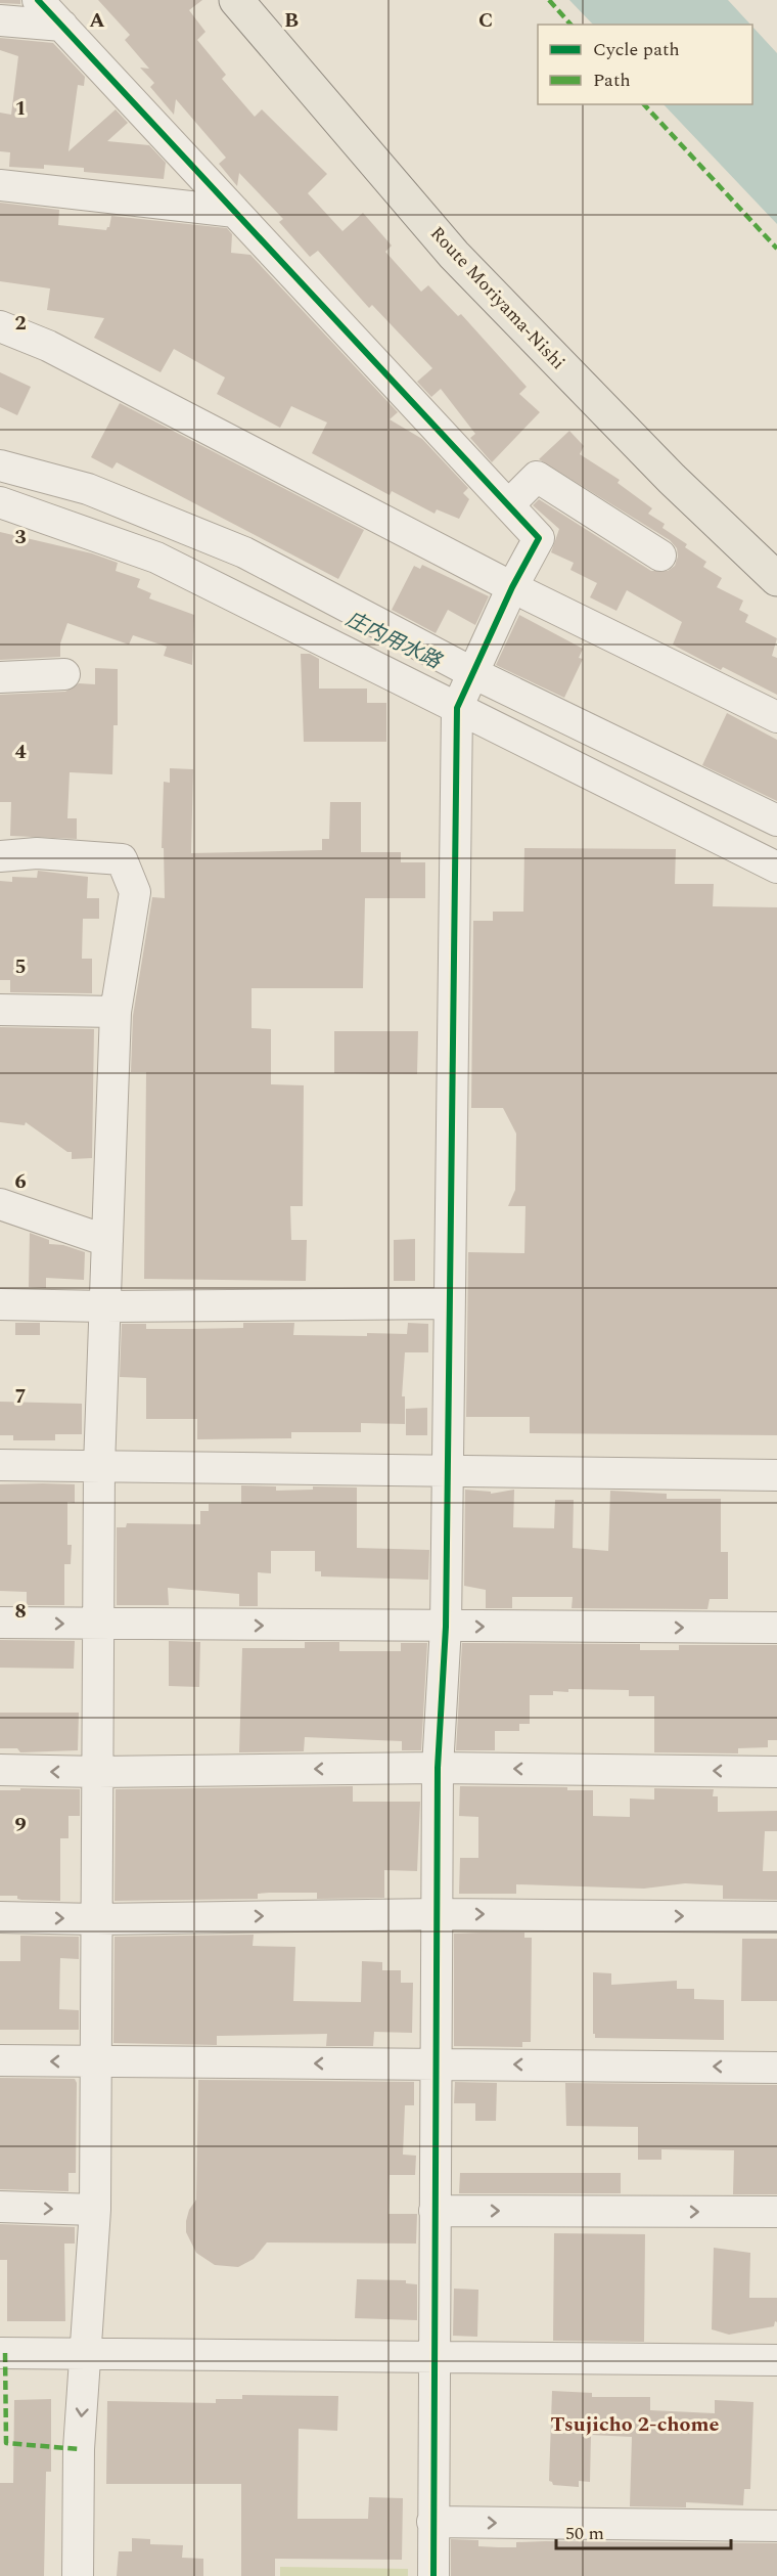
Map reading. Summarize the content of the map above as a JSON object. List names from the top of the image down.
{
  "streets": {
    "main road": ["Route Moriyama-Nishi"]
  },
  "districts": ["Tsujicho 2-chome"],
  "water": ["庄内用水路"],
  "legend": ["Cycle path", "Path"],
  "scale_bar": "50 m",
  "grid": {
    "columns": ["A", "B", "C"],
    "rows": [
      "1",
      "2",
      "3",
      "4",
      "5",
      "6",
      "7",
      "8",
      "9"
    ]
  }
}
